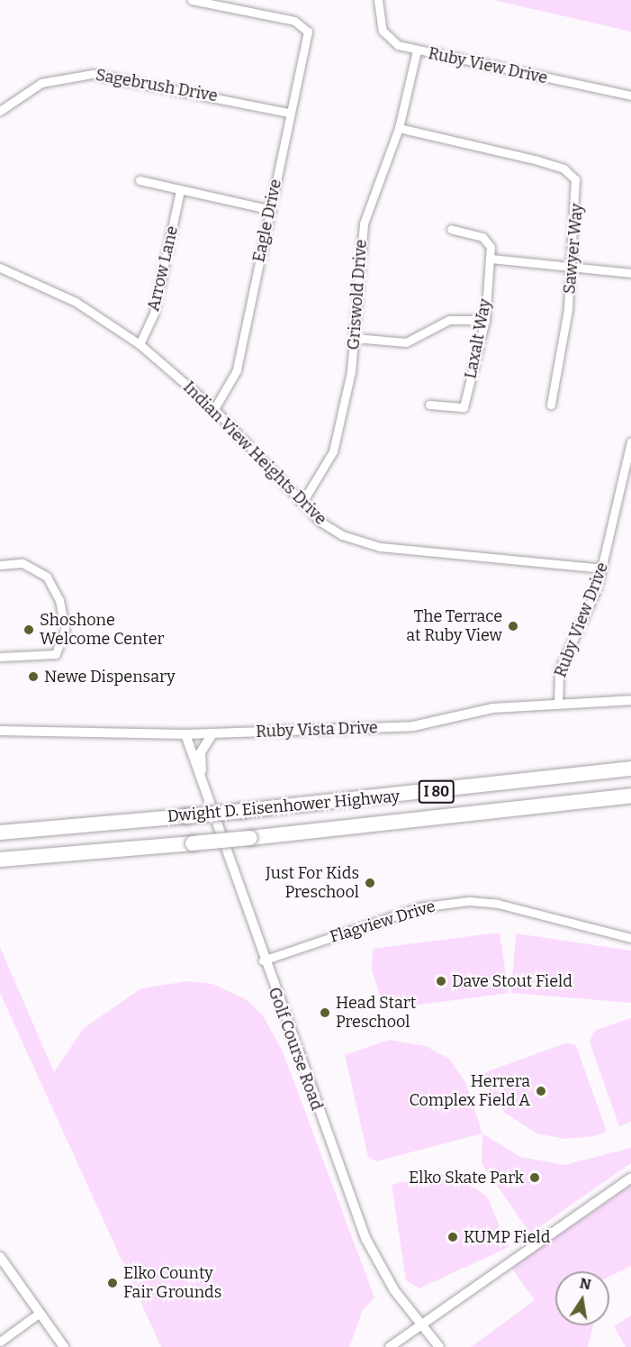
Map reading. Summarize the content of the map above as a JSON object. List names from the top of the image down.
{
  "streets": {
    "highway": ["I 80", "Dwight D. Eisenhower Highway"],
    "street": [
      "Ruby View Drive",
      "Sagebrush Drive",
      "Eagle Drive",
      "Sawyer Way",
      "Arrow Lane",
      "Griswold Drive",
      "Laxalt Way",
      "Indian View Heights Drive",
      "Ruby Vista Drive",
      "Flagview Drive",
      "Golf Course Road"
    ]
  },
  "crossings": [
    ["Ruby View Drive", "Griswold Drive"],
    ["Ruby View Drive", "Indian View Heights Drive"],
    ["Ruby View Drive", "Ruby Vista Drive"],
    ["Sagebrush Drive", "Eagle Drive"],
    ["Eagle Drive", "Indian View Heights Drive"],
    ["Sawyer Way", "Griswold Drive"],
    ["Arrow Lane", "Indian View Heights Drive"],
    ["Griswold Drive", "Indian View Heights Drive"],
    ["Ruby Vista Drive", "Golf Course Road"],
    ["Flagview Drive", "Golf Course Road"]
  ],
  "places": [
    "The Terrace at Ruby View",
    "Shoshone Welcome Center",
    "Newe Dispensary",
    "Just For Kids Preschool",
    "Dave Stout Field",
    "Head Start Preschool",
    "Herrera Complex Field A",
    "Elko Skate Park",
    "KUMP Field",
    "Elko County Fair Grounds"
  ],
  "north": "top"
}
